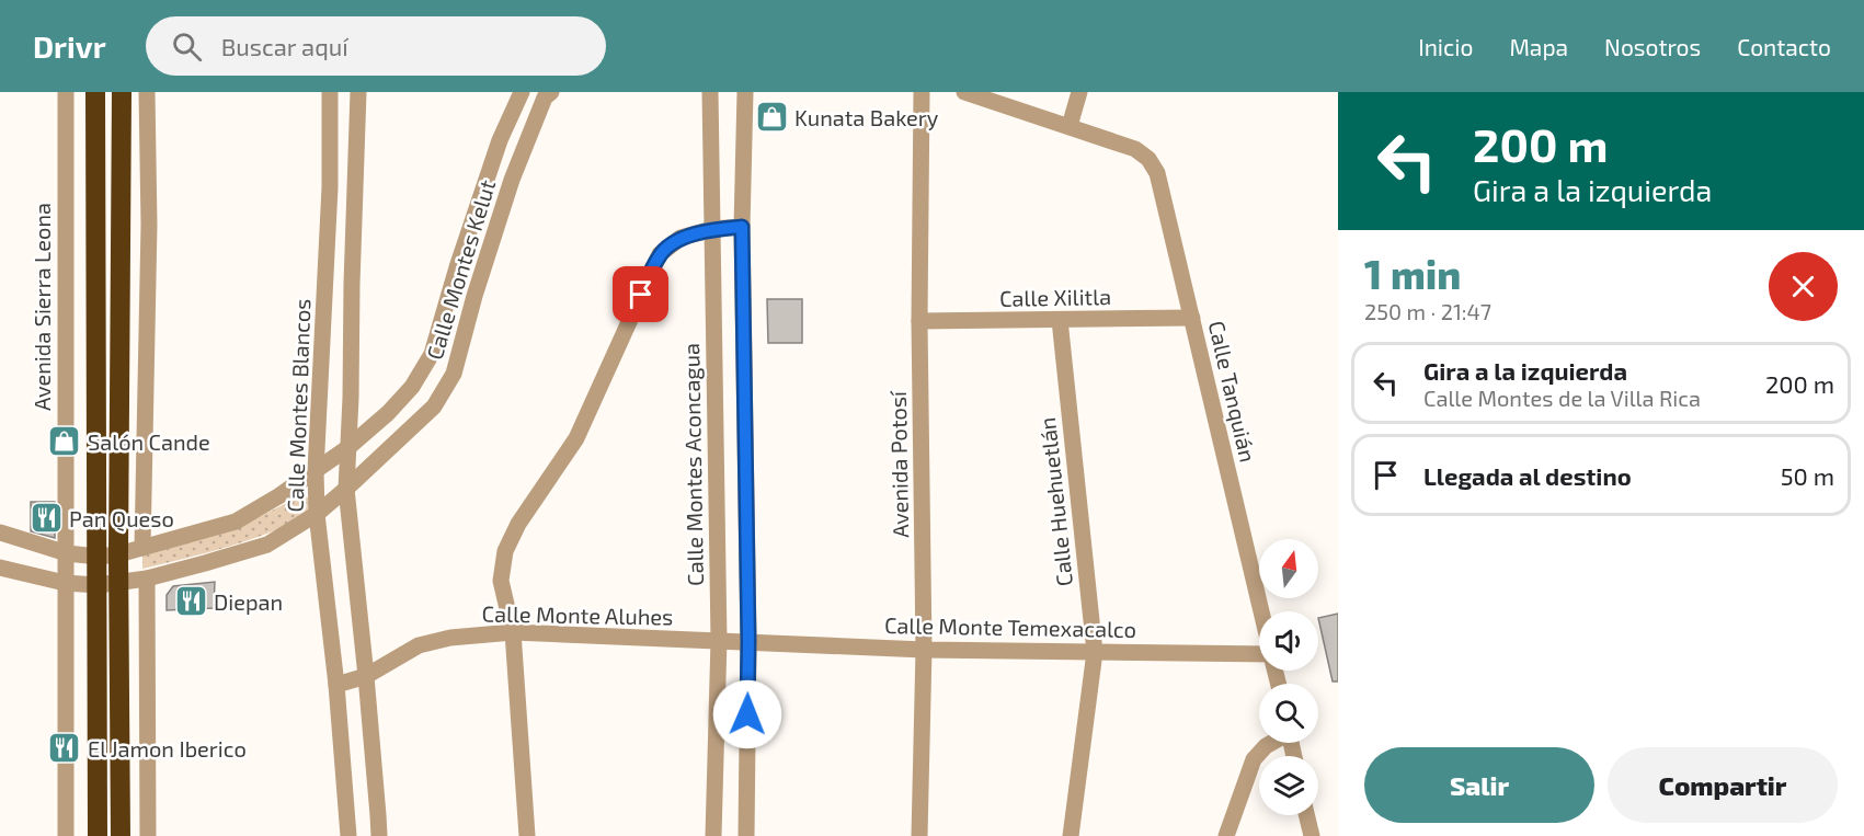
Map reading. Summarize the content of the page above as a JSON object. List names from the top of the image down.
{
  "streets": {
    "street": [
      "Calle Montes Kelut",
      "Calle Xilitla",
      "Avenida Sierra Leona",
      "Calle Tanquián",
      "Calle Montes Blancos",
      "Calle Montes Aconcagua",
      "Avenida Potosí",
      "Calle Huehuetlán",
      "Calle Monte Aluhes",
      "Calle Monte Temexacalco"
    ]
  },
  "crossings": [
    ["Calle Montes Kelut", "Avenida Sierra Leona"],
    ["Calle Montes Kelut", "Calle Montes Blancos"],
    ["Calle Xilitla", "Calle Tanquián"],
    ["Calle Xilitla", "Avenida Potosí"],
    ["Calle Xilitla", "Calle Huehuetlán"],
    ["Calle Montes Blancos", "Calle Monte Aluhes"],
    ["Calle Montes Aconcagua", "Calle Monte Aluhes"],
    ["Avenida Potosí", "Calle Monte Temexacalco"],
    ["Calle Huehuetlán", "Calle Monte Temexacalco"],
    ["Calle Monte Aluhes", "Calle Monte Temexacalco"]
  ],
  "places": {
    "shop": ["Kunata Bakery", "Salón Cande"],
    "restaurant": ["Pan Queso", "Diepan", "El Jamon Iberico"]
  },
  "north": "top",
  "page": {
    "header": "Drivr",
    "search": "Buscar aquí",
    "nav": [
      "Inicio",
      "Mapa",
      "Nosotros",
      "Contacto"
    ],
    "turn": ["200 m", "Gira a la izquierda"],
    "heading": ["1 min", "250 m · 21:47"],
    "list": [
      {
        "name": "Gira a la izquierda",
        "note": "Calle Montes de la Villa Rica",
        "value": "200 m"
      },
      {
        "name": "Llegada al destino",
        "value": "50 m"
      }
    ],
    "buttons": ["Salir", "Compartir"]
  }
}
